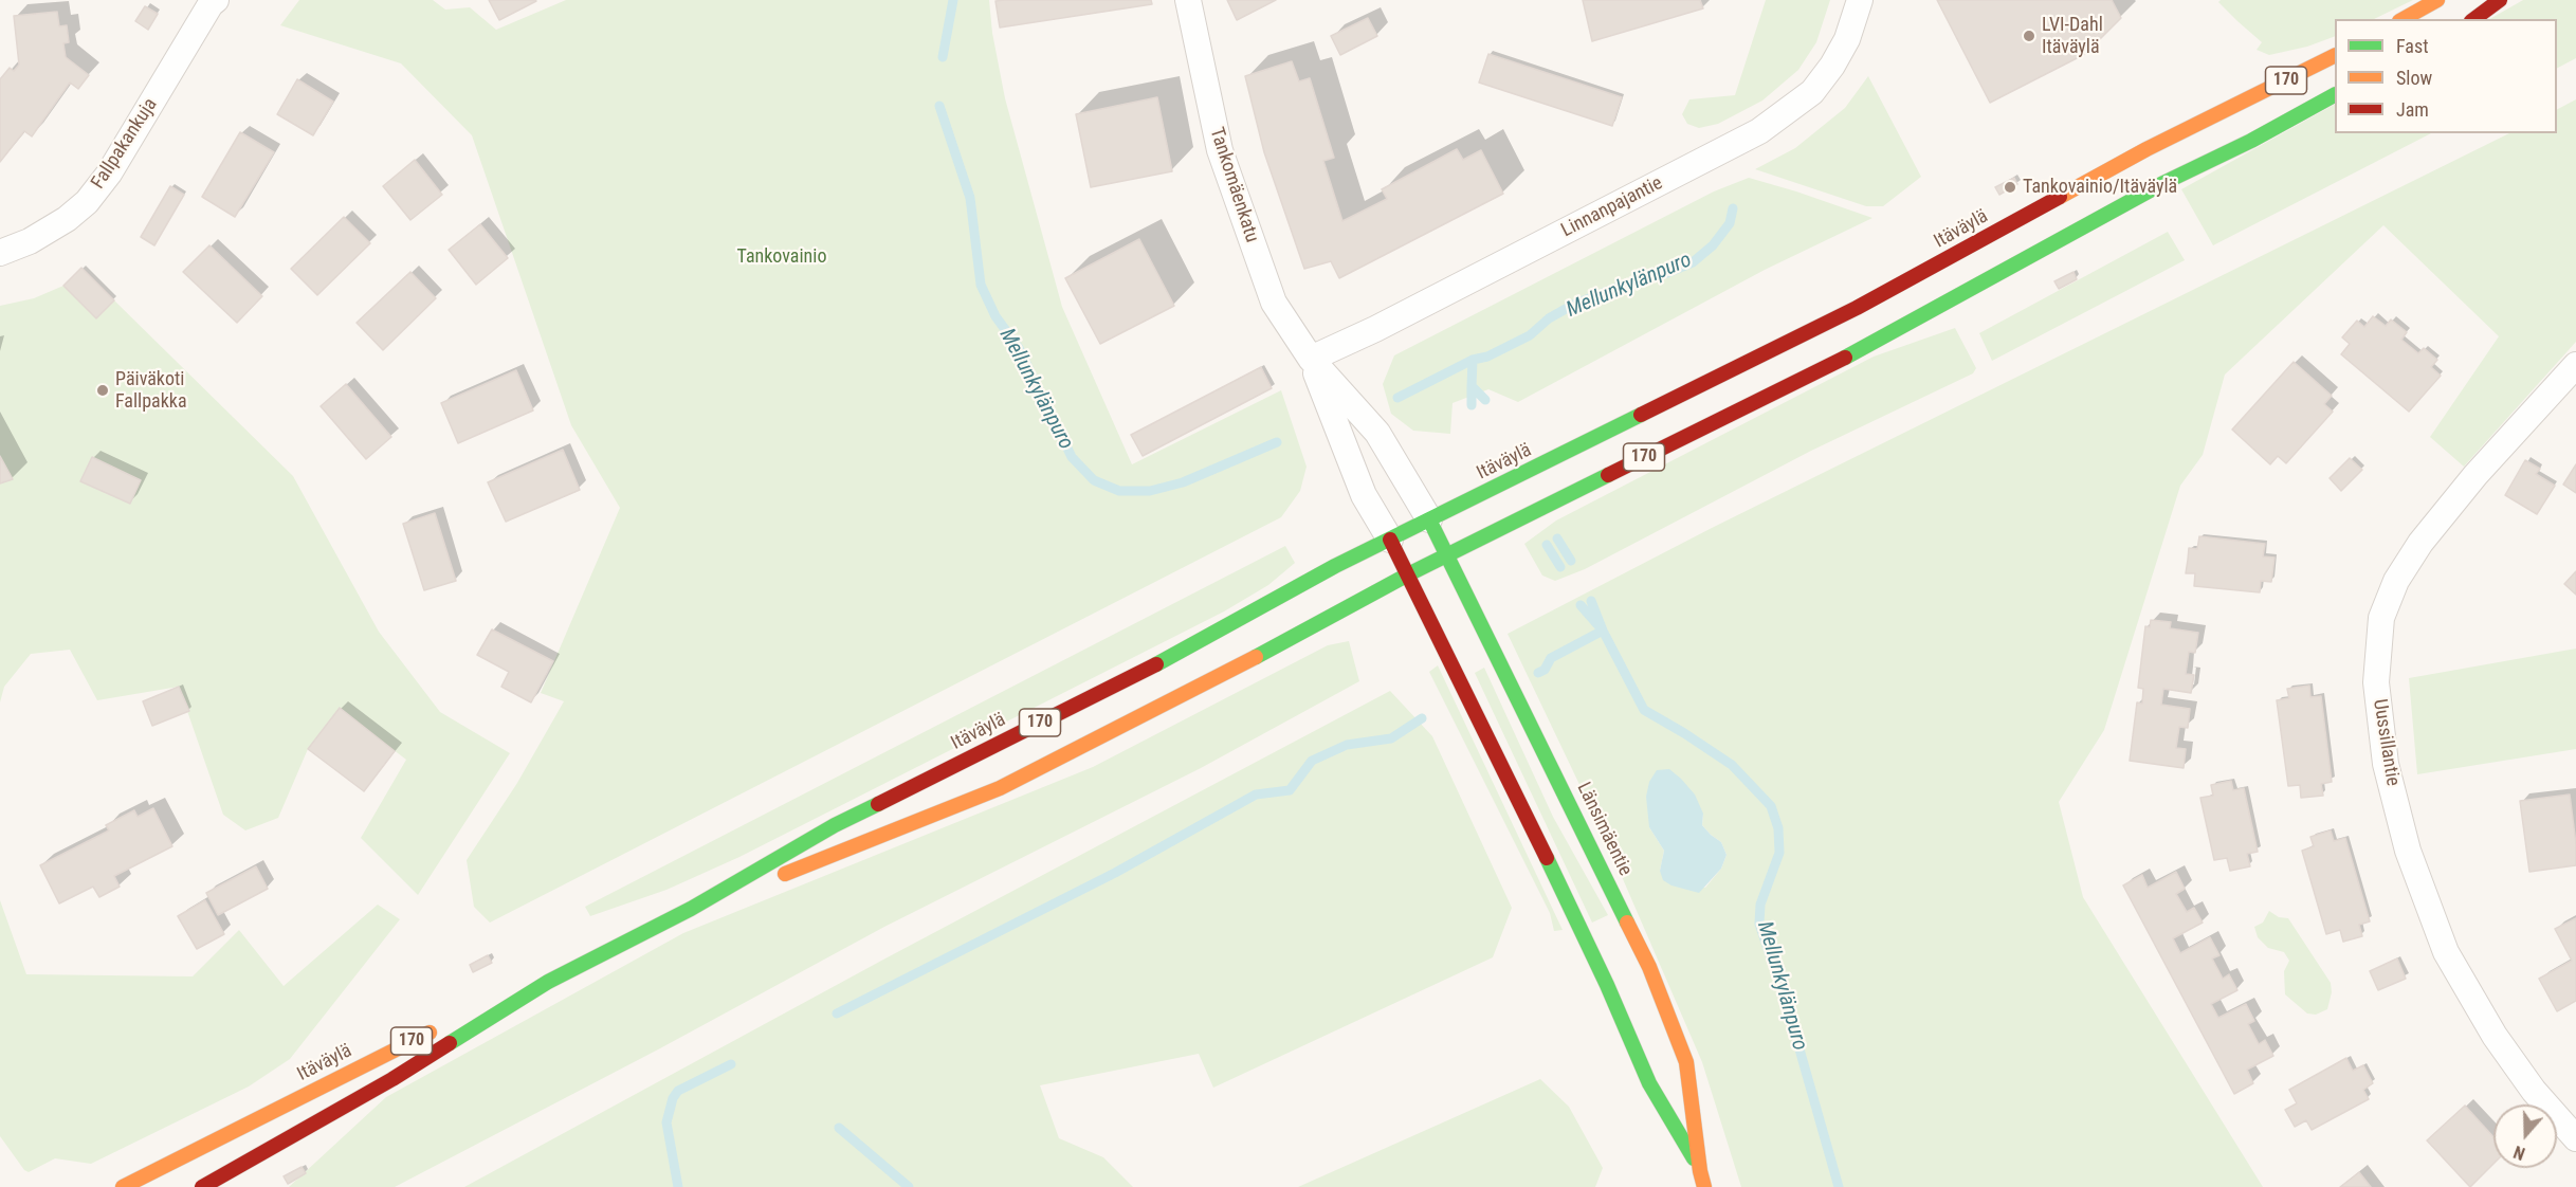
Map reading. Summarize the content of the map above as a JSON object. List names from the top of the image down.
{
  "streets": {
    "main road": ["170", "Itäväylä", "Länsimäentie"],
    "street": [
      "Fallpakankuja",
      "Tankomäenkatu",
      "Linnanpajantie",
      "Uussillantie"
    ]
  },
  "crossings": [
    ["Tankomäenkatu", "Linnanpajantie"],
    ["Tankomäenkatu", "Itäväylä"],
    ["Tankomäenkatu", "Länsimäentie"],
    ["Itäväylä", "Länsimäentie"]
  ],
  "water": ["Mellunkylänpuro"],
  "parks": ["Tankovainio"],
  "places": ["LVI-Dahl Itäväylä", "Tankovainio/Itäväylä", "Päiväkoti Fallpakka"],
  "legend": ["Fast", "Slow", "Jam"],
  "north": "bottom"
}
